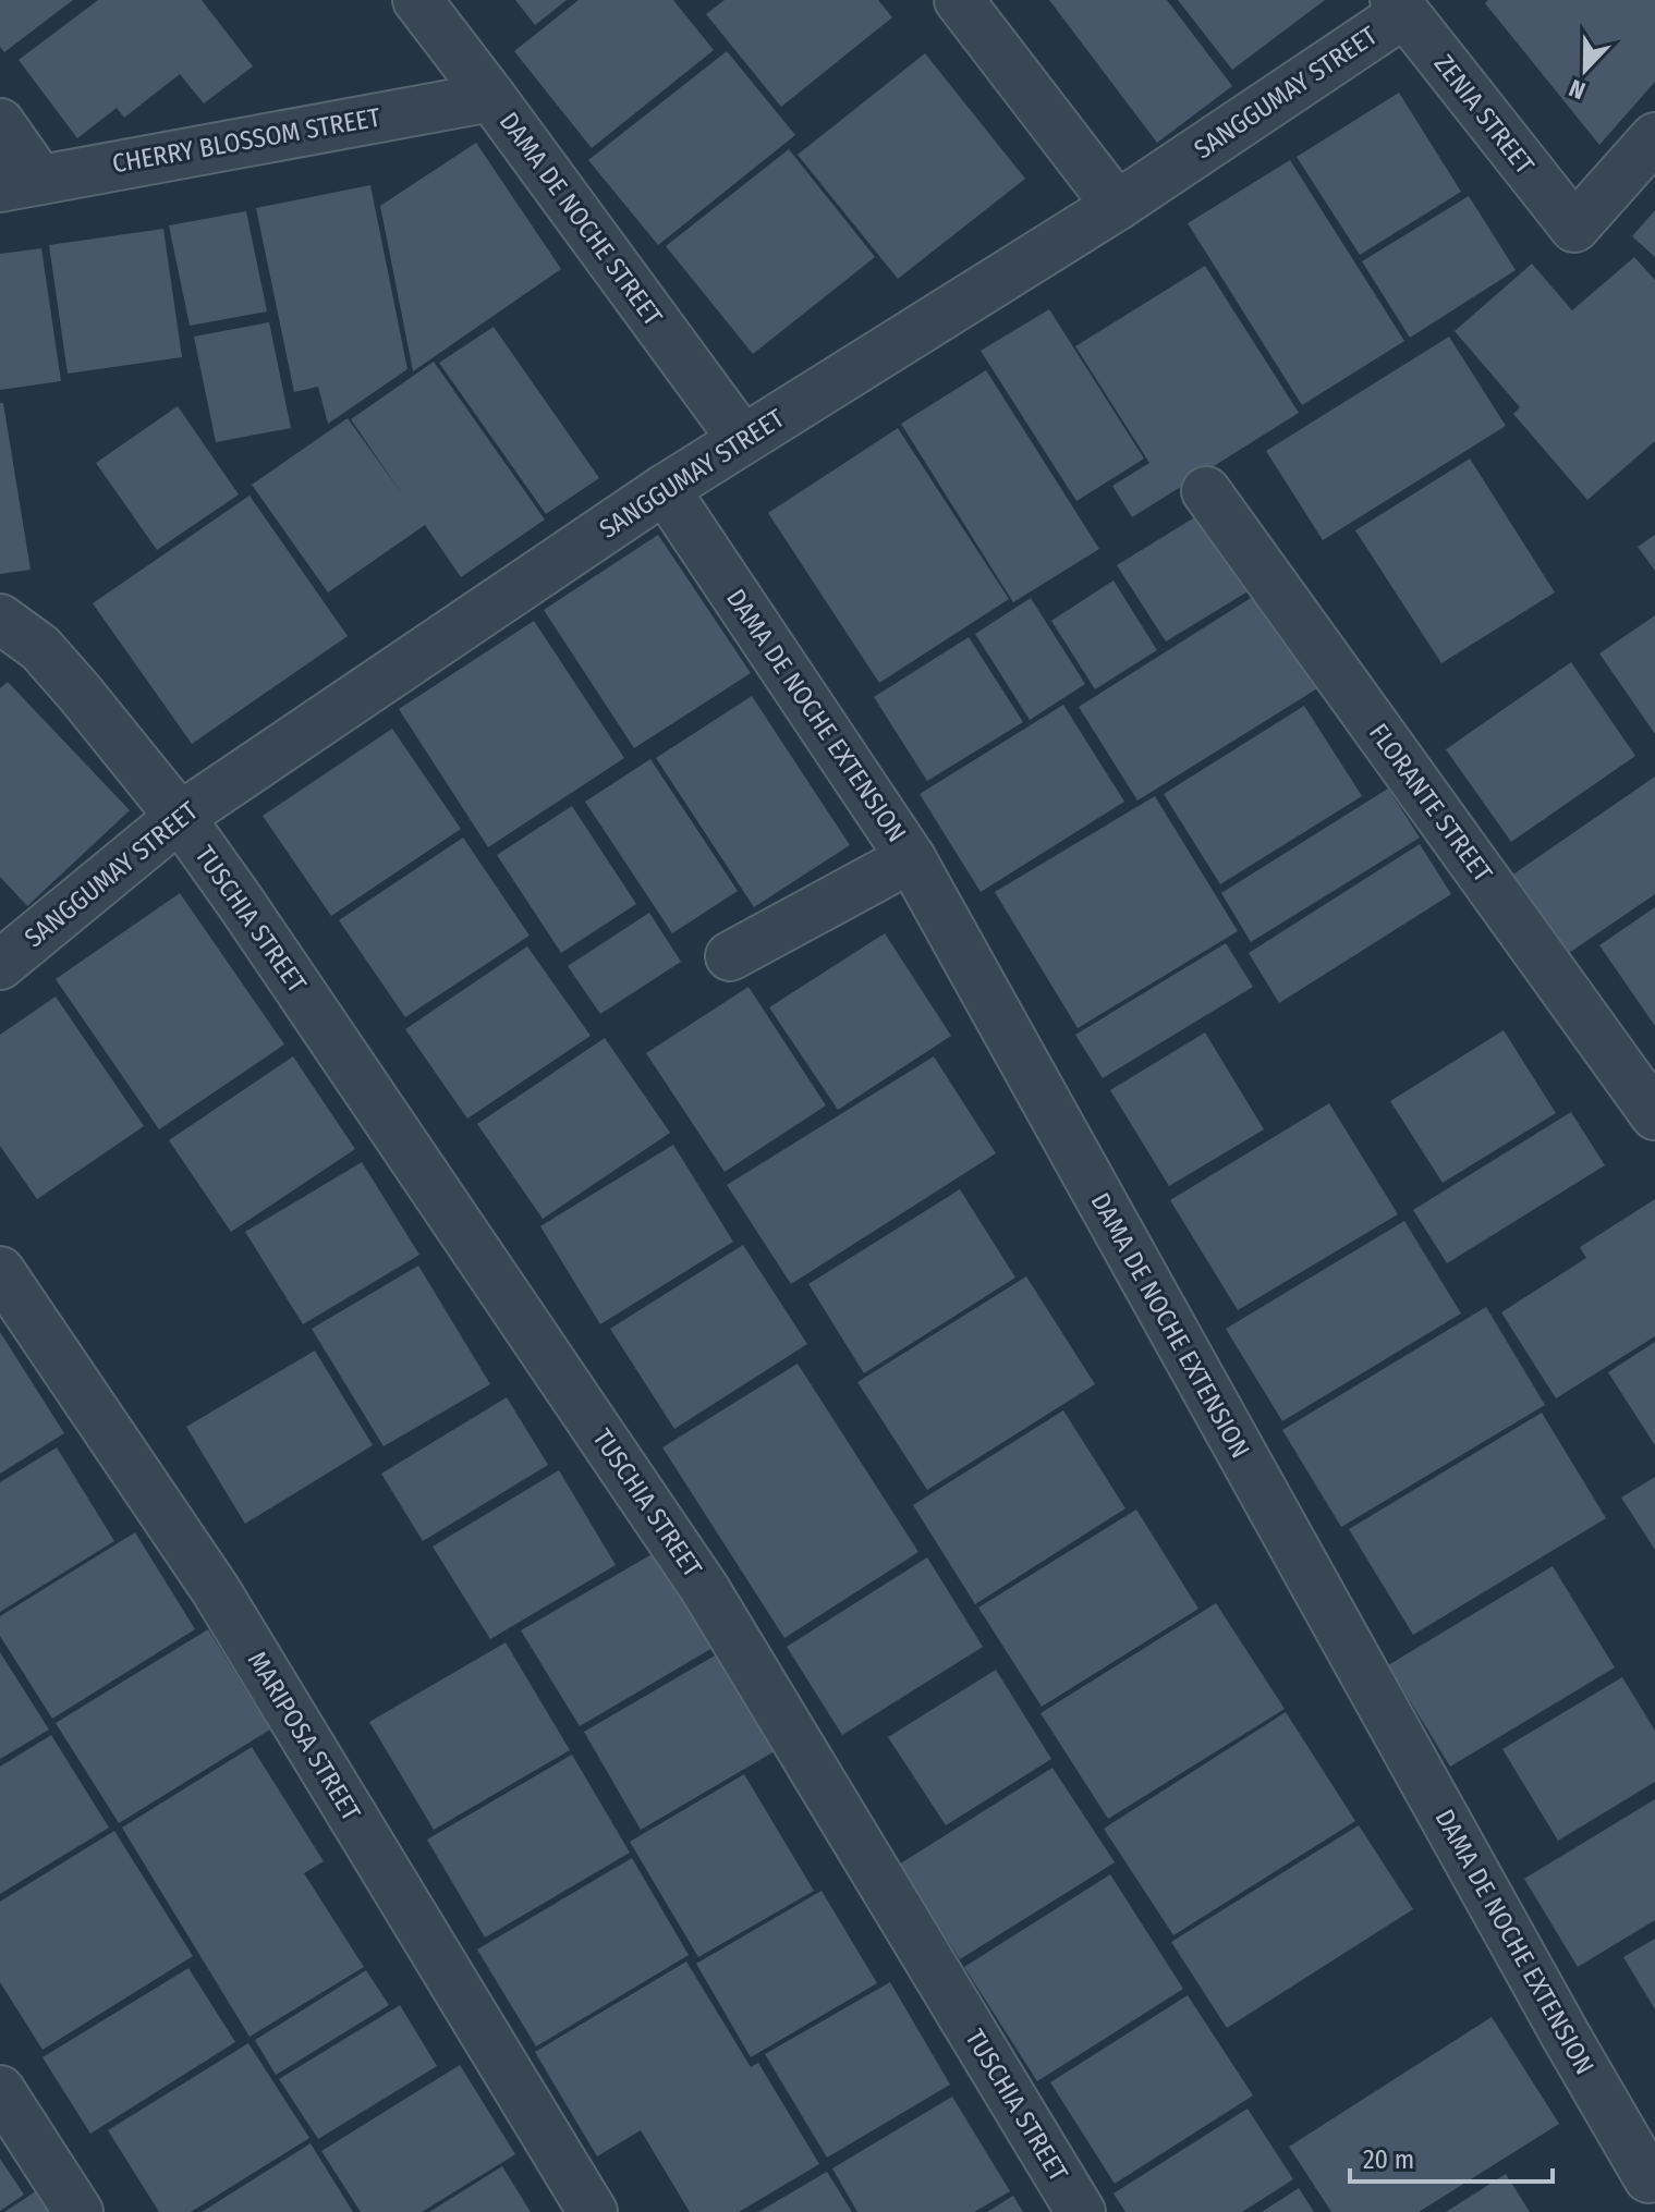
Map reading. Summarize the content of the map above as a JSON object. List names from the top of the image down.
{
  "streets": {
    "street": [
      "SANGGUMAY STREET",
      "ZENIA STREET",
      "CHERRY BLOSSOM STREET",
      "DAMA DE NOCHE STREET",
      "DAMA DE NOCHE EXTENSION",
      "FLORANTE STREET",
      "TUSCHIA STREET",
      "MARIPOSA STREET"
    ]
  },
  "crossings": [
    ["SANGGUMAY STREET", "ZENIA STREET"],
    ["SANGGUMAY STREET", "DAMA DE NOCHE STREET"],
    ["SANGGUMAY STREET", "DAMA DE NOCHE EXTENSION"],
    ["SANGGUMAY STREET", "TUSCHIA STREET"],
    ["CHERRY BLOSSOM STREET", "DAMA DE NOCHE STREET"]
  ],
  "scale_bar": "20 m",
  "north": "bottom"
}
